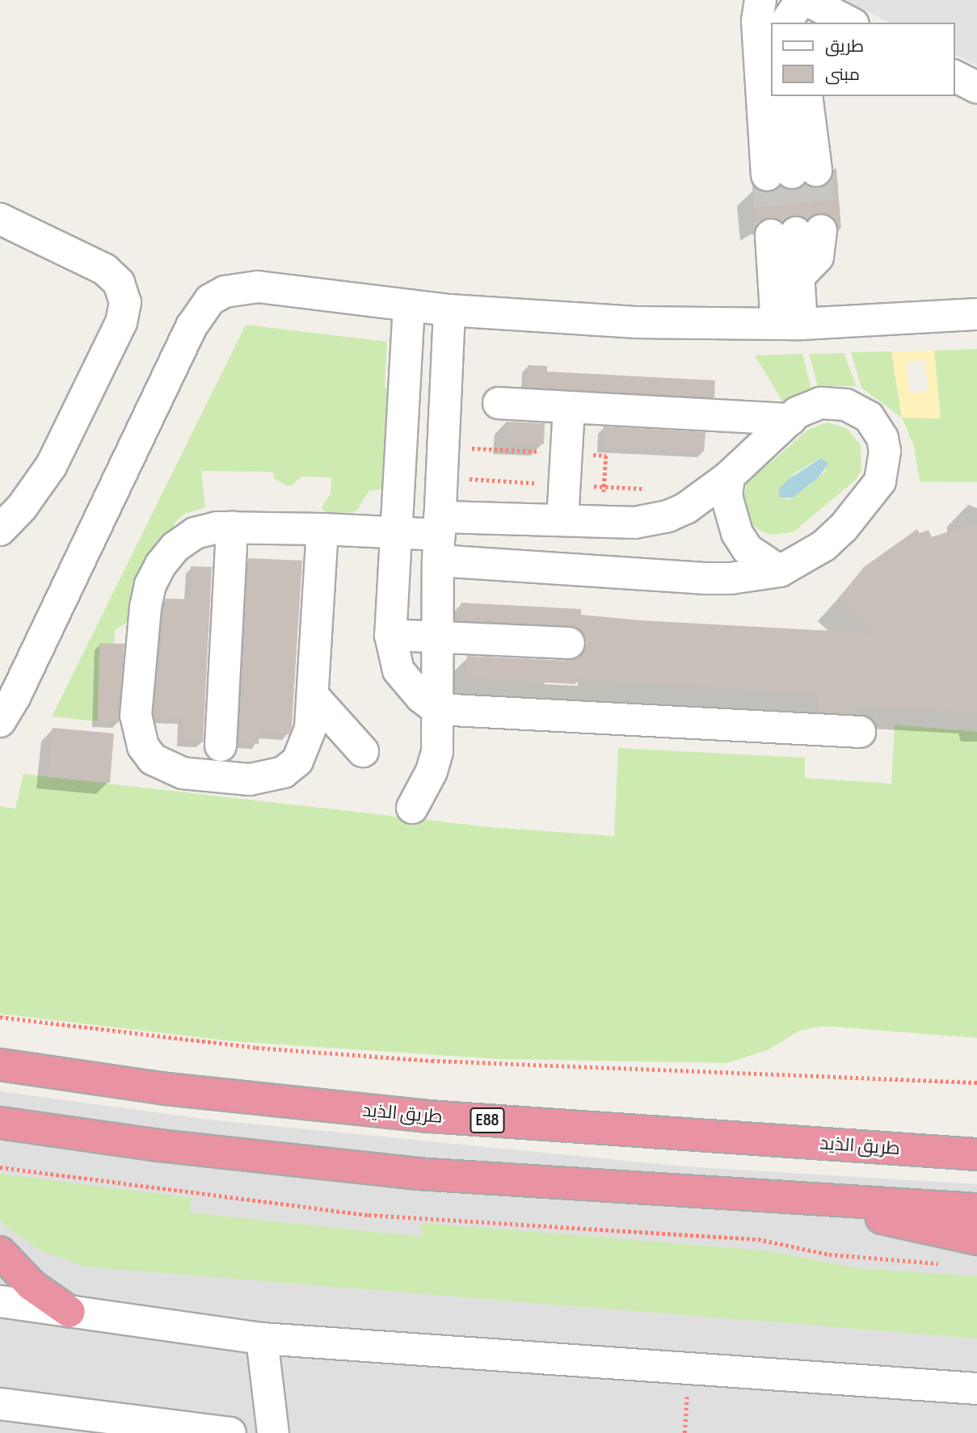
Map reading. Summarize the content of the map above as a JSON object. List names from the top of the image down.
{
  "streets": {
    "highway": ["طريق الذيد", "E88"]
  },
  "legend": ["طريق", "مبنى"]
}
